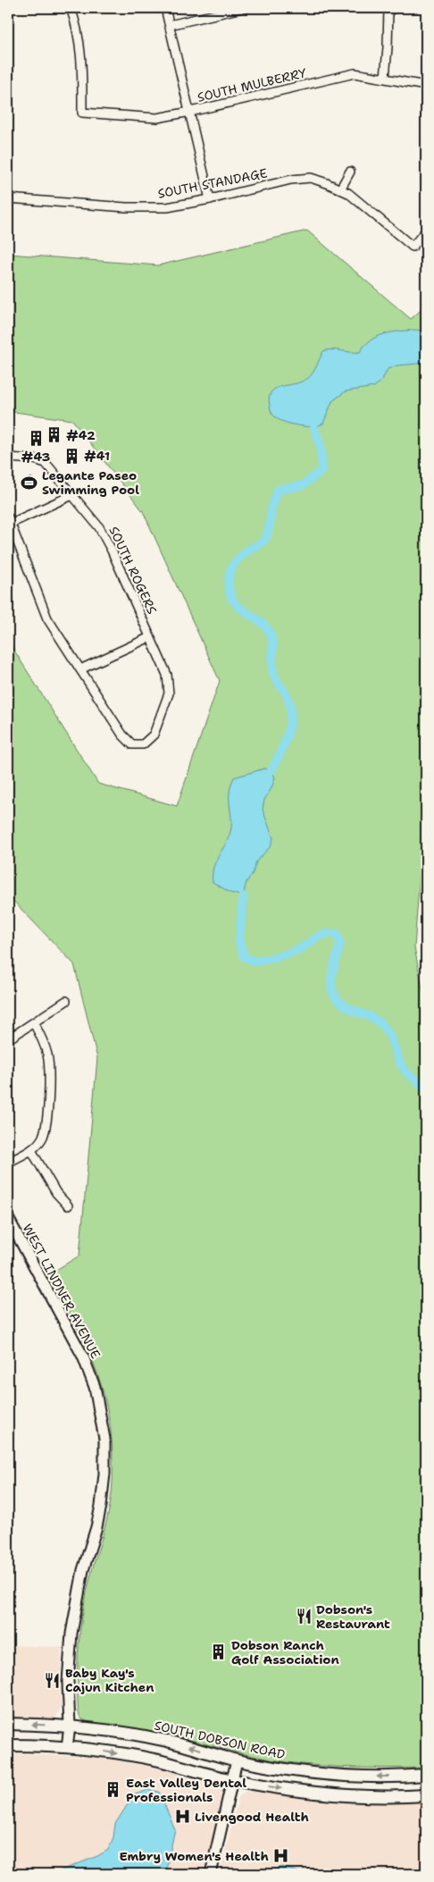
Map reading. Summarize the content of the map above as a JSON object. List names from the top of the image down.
{
  "streets": {
    "main road": ["SOUTH DOBSON ROAD"],
    "street": [
      "SOUTH MULBERRY",
      "SOUTH STANDAGE",
      "SOUTH ROGERS",
      "WEST LINDNER AVENUE"
    ]
  },
  "crossings": [
    ["WEST LINDNER AVENUE", "SOUTH DOBSON ROAD"]
  ],
  "places": {
    "building": [
      "#42",
      "#43",
      "#41",
      "Dobson Ranch Golf Association",
      "East Valley Dental Professionals"
    ],
    "sports": ["Legante Paseo Swimming Pool"],
    "restaurant": ["Dobson's Restaurant", "Baby Kay's Cajun Kitchen"],
    "hospital": ["Livengood Health", "Embry Women's Health"]
  }
}
